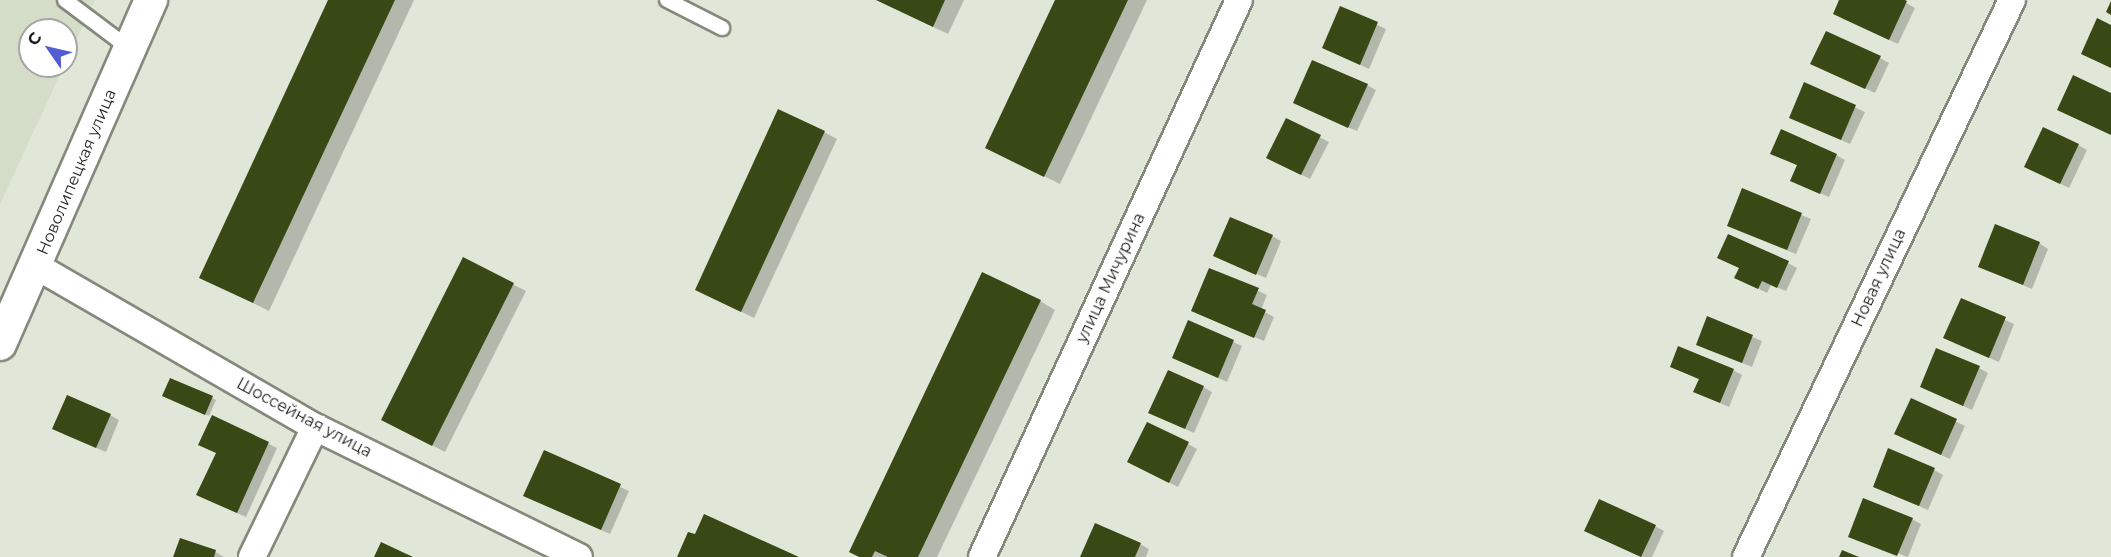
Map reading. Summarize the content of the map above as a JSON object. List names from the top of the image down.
{
  "streets": {
    "street": [
      "Новолипецкая улица",
      "улица Мичурина",
      "Новая улица",
      "Шоссейная улица"
    ]
  },
  "crossings": [
    ["Новолипецкая улица", "Шоссейная улица"]
  ],
  "north": "top left"
}
